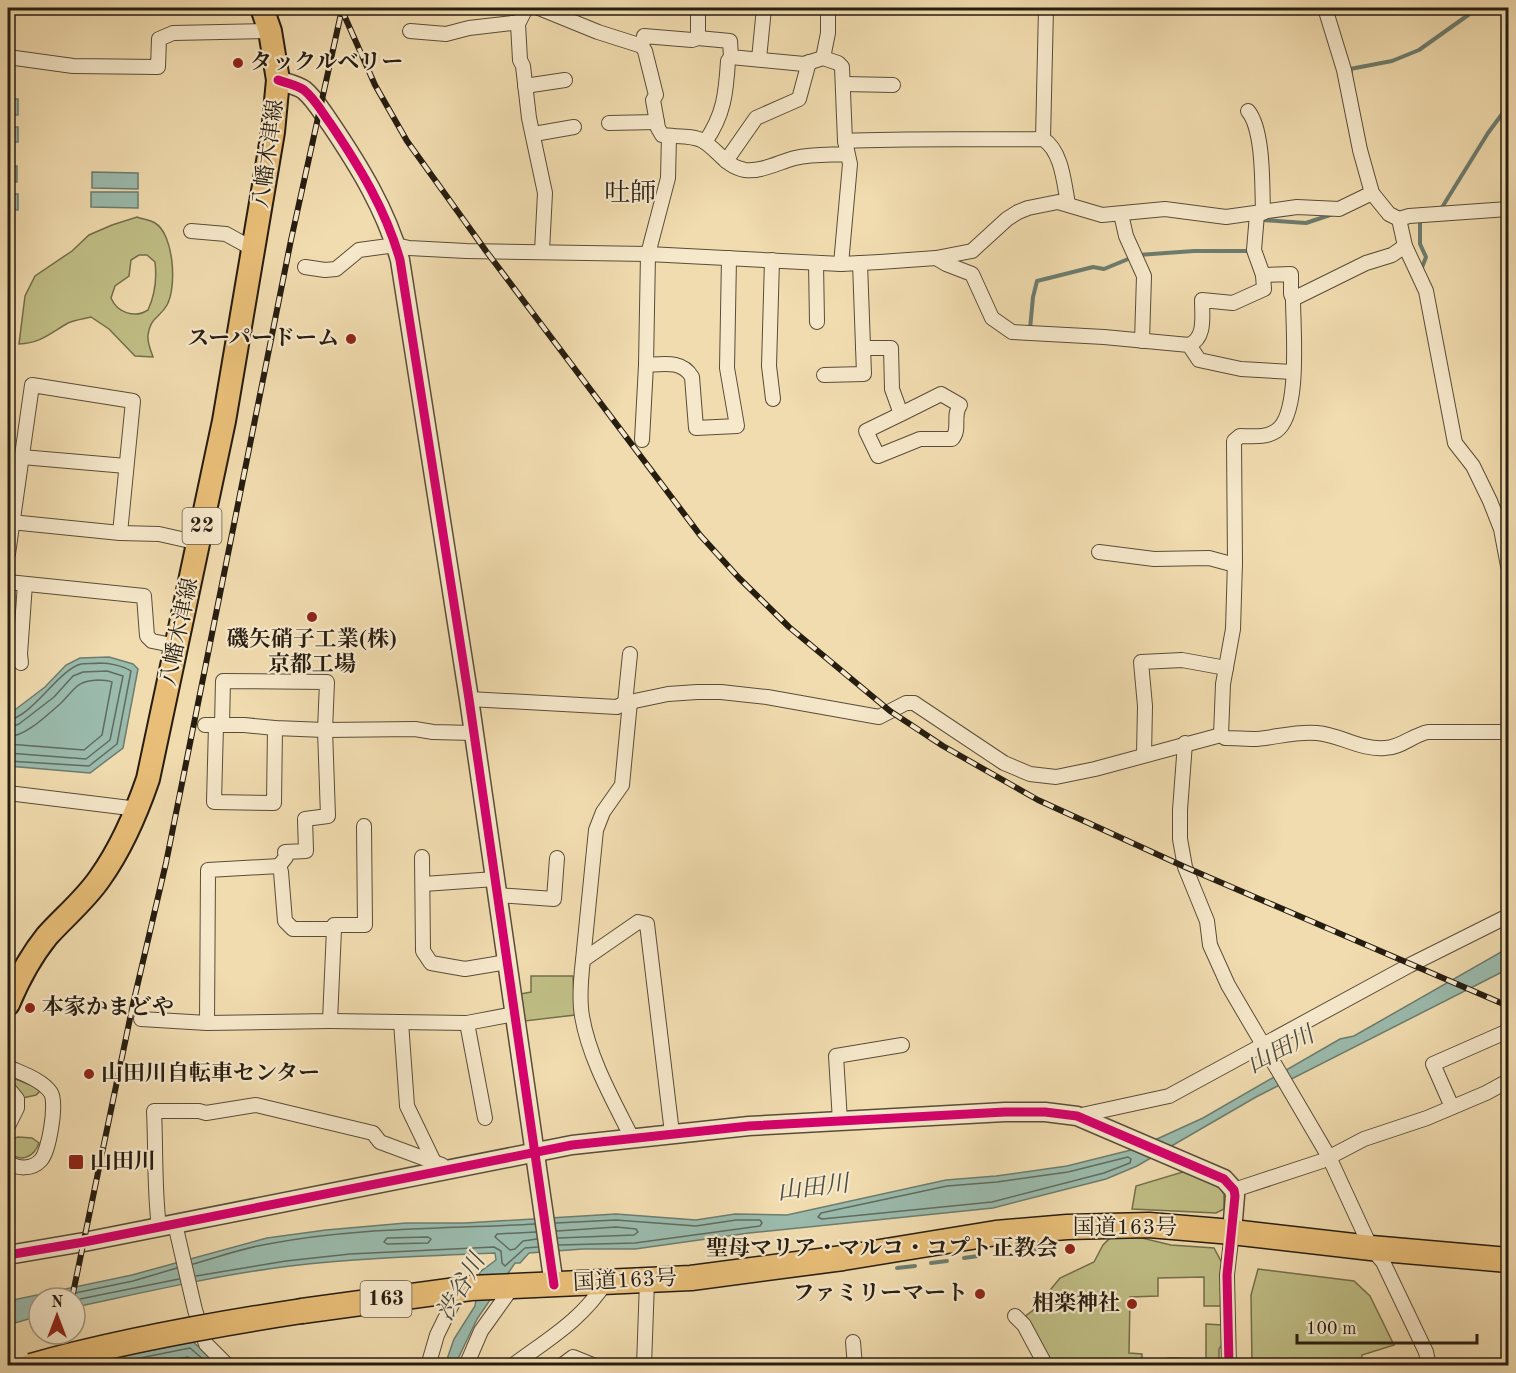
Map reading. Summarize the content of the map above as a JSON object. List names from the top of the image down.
{
  "streets": {
    "highway": ["国道163号", "163"],
    "main road": ["八幡木津線", "22"]
  },
  "districts": ["吐師"],
  "water": ["山田川", "渋谷川"],
  "places": {
    "other": [
      "タックルベリー",
      "スーパードーム",
      "磯矢硝子工業(株) 京都工場",
      "本家かまどや",
      "山田川自転車センター",
      "聖母マリア・マルコ・コプト正教会",
      "ファミリーマート",
      "相楽神社"
    ],
    "transit": ["山田川"]
  },
  "scale_bar": "100 m",
  "north": "top"
}
